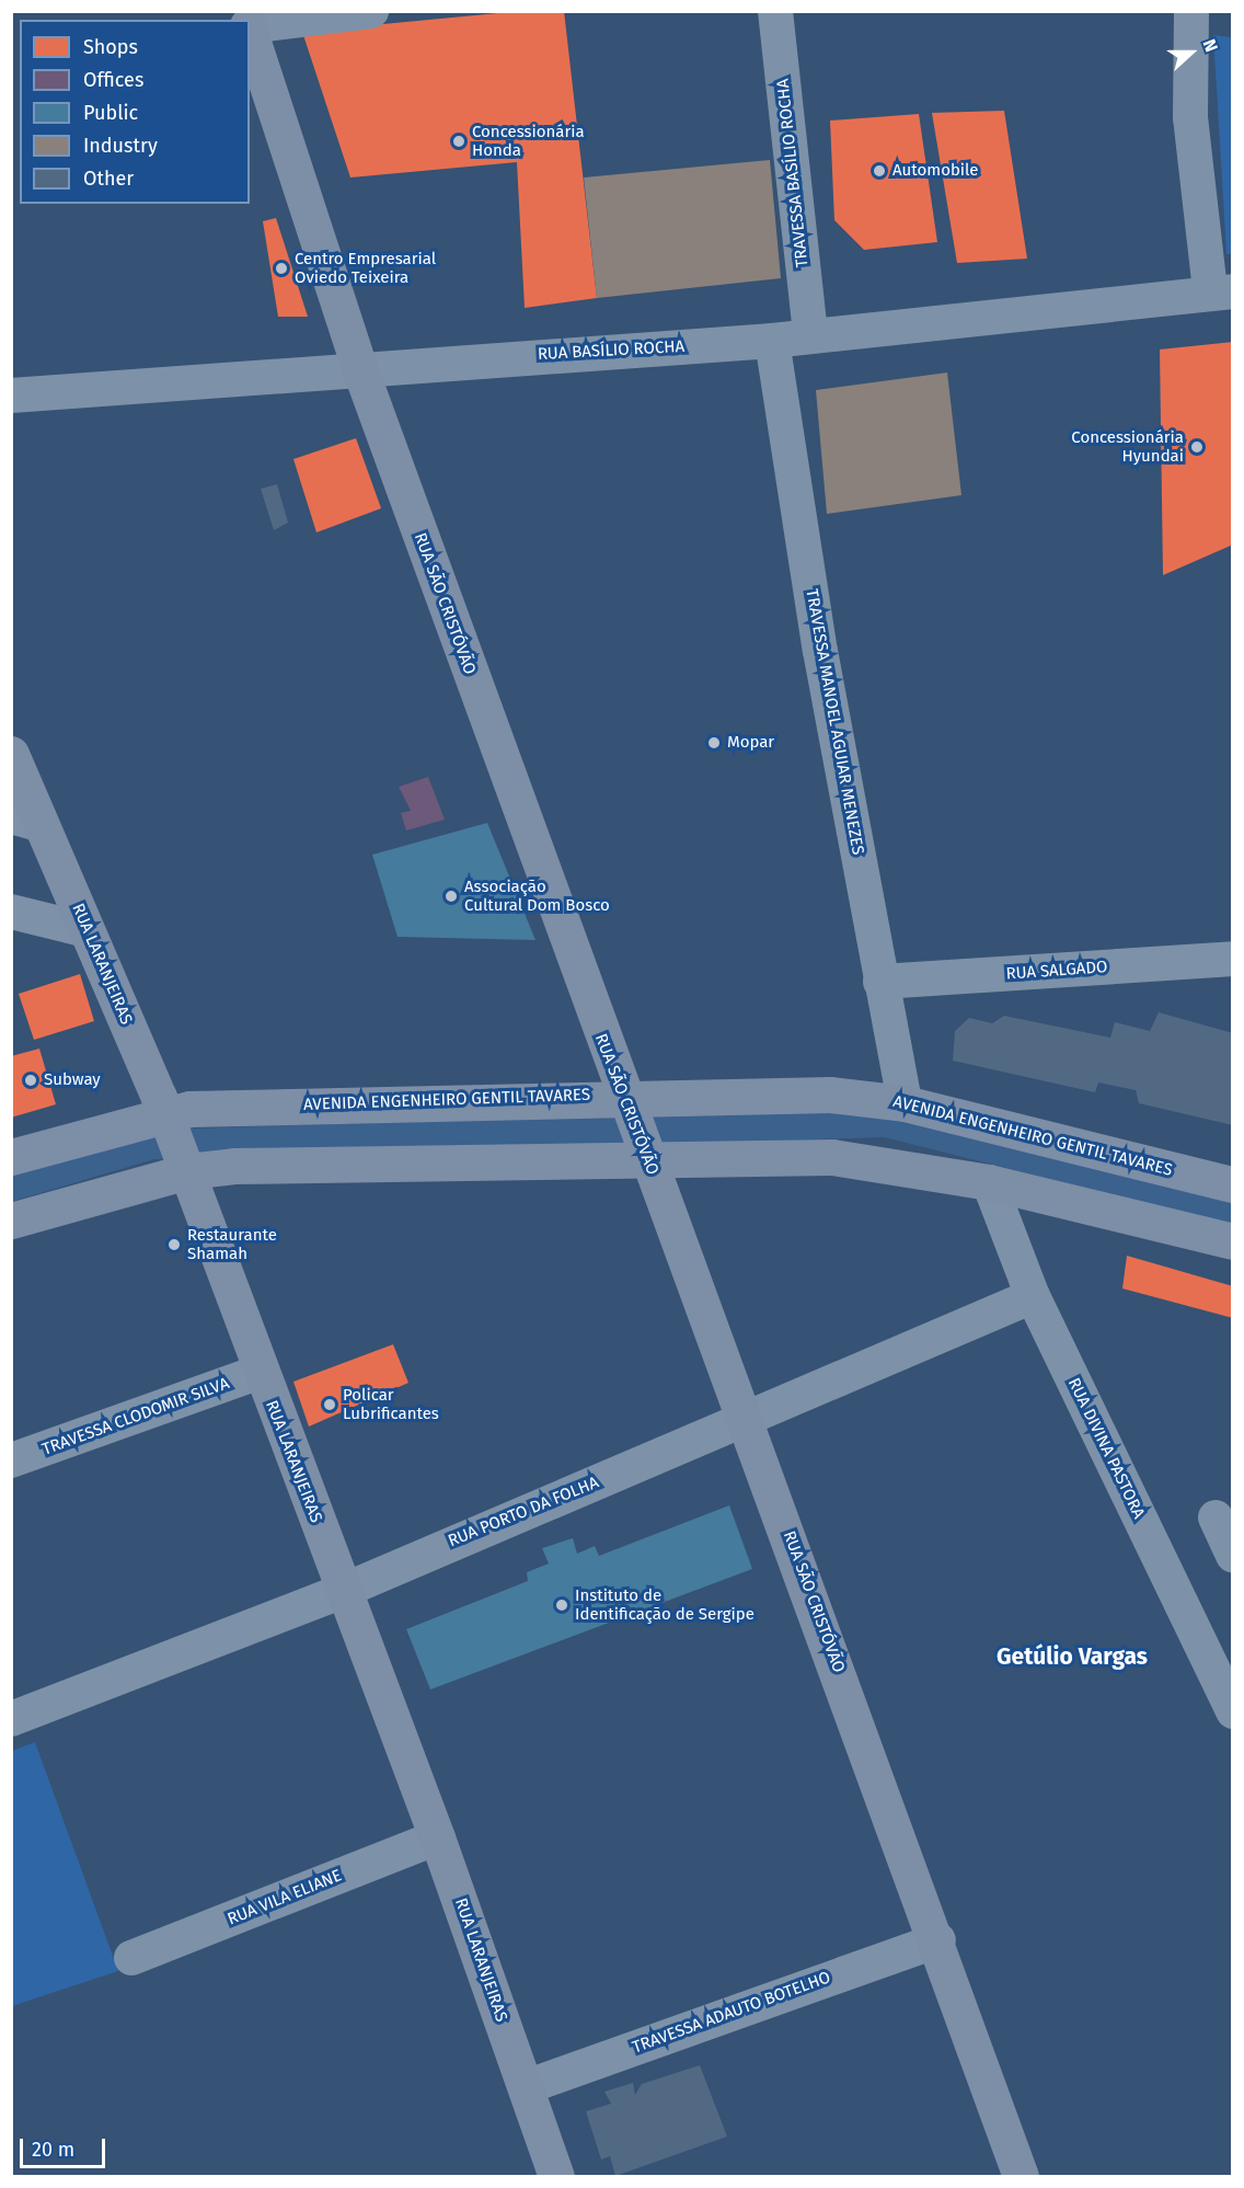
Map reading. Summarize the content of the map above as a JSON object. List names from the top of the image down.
{
  "streets": {
    "main road": ["RUA SÃO CRISTÓVÃO", "RUA LARANJEIRAS", "AVENIDA ENGENHEIRO GENTIL TAVARES"],
    "street": [
      "TRAVESSA BASÍLIO ROCHA",
      "RUA BASÍLIO ROCHA",
      "TRAVESSA MANOEL AGUIAR MENEZES",
      "RUA SALGADO",
      "TRAVESSA CLODOMIR SILVA",
      "RUA DIVINA PASTORA",
      "RUA PORTO DA FOLHA",
      "RUA VILA ELIANE",
      "TRAVESSA ADAUTO BOTELHO"
    ]
  },
  "crossings": [
    ["TRAVESSA BASÍLIO ROCHA", "RUA BASÍLIO ROCHA"],
    ["RUA BASÍLIO ROCHA", "RUA SÃO CRISTÓVÃO"],
    ["RUA BASÍLIO ROCHA", "TRAVESSA MANOEL AGUIAR MENEZES"],
    ["RUA SÃO CRISTÓVÃO", "AVENIDA ENGENHEIRO GENTIL TAVARES"],
    ["RUA SÃO CRISTÓVÃO", "RUA PORTO DA FOLHA"],
    ["RUA SÃO CRISTÓVÃO", "TRAVESSA ADAUTO BOTELHO"],
    ["TRAVESSA MANOEL AGUIAR MENEZES", "RUA SALGADO"],
    ["TRAVESSA MANOEL AGUIAR MENEZES", "AVENIDA ENGENHEIRO GENTIL TAVARES"],
    ["RUA LARANJEIRAS", "AVENIDA ENGENHEIRO GENTIL TAVARES"],
    ["RUA LARANJEIRAS", "TRAVESSA CLODOMIR SILVA"],
    ["RUA LARANJEIRAS", "RUA PORTO DA FOLHA"],
    ["RUA LARANJEIRAS", "RUA VILA ELIANE"],
    ["RUA LARANJEIRAS", "TRAVESSA ADAUTO BOTELHO"],
    ["RUA DIVINA PASTORA", "RUA PORTO DA FOLHA"]
  ],
  "districts": ["Getúlio Vargas"],
  "places": [
    "Concessionária Honda",
    "Automobile",
    "Centro Empresarial Oviedo Teixeira",
    "Concessionária Hyundai",
    "Mopar",
    "Associação Cultural Dom Bosco",
    "Subway",
    "Restaurante Shamah",
    "Policar Lubrificantes",
    "Instituto de Identificação de Sergipe"
  ],
  "legend": [
    "Shops",
    "Offices",
    "Public",
    "Industry",
    "Other"
  ],
  "scale_bar": "20 m",
  "north": "right"
}
